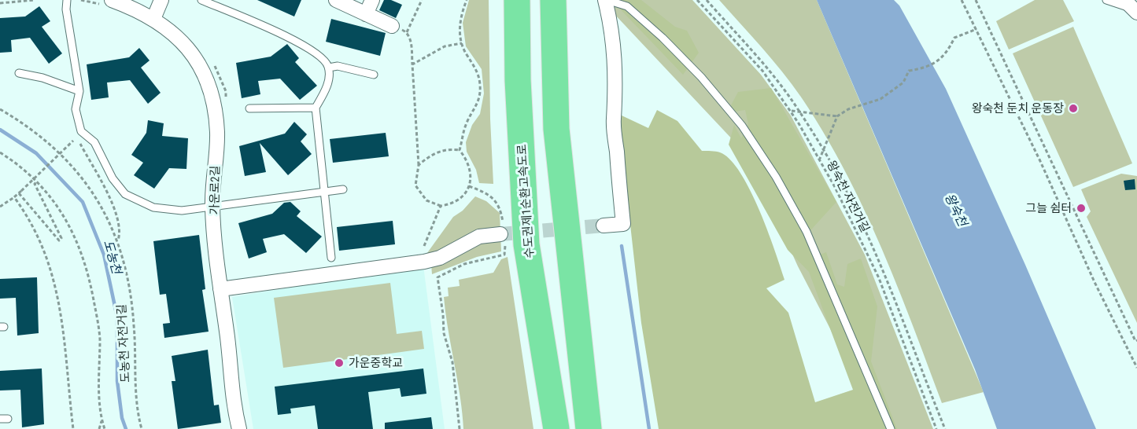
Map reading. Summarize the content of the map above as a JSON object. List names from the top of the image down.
{
  "streets": {
    "highway": ["수도권제1순환고속도로"],
    "street": ["가운로2길"],
    "path": ["왕숙천 자전거길", "도농천 자전거길"]
  },
  "water": ["왕숙천", "도농천"],
  "places": ["왕숙천 둔치 운동장", "그늘 쉼터", "가운중학교"]
}
